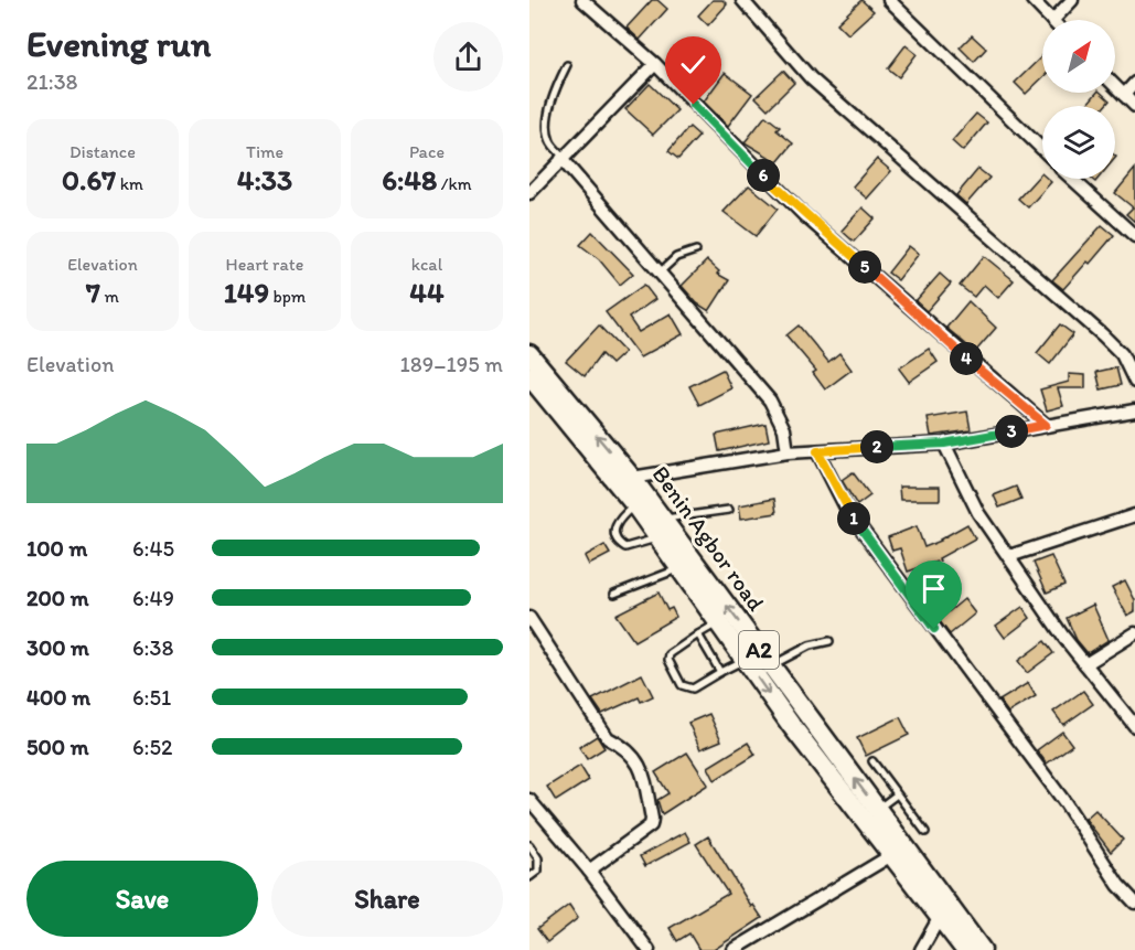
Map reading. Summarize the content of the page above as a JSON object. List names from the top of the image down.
{
  "streets": {
    "highway": ["Benin Agbor road", "A2"]
  },
  "north": "top right",
  "page": {
    "heading": ["Evening run", "21:38"],
    "stats": [
      ["Distance", "0.67 km"],
      ["Time", "4:33"],
      ["Pace", "6:48 /km"],
      ["Elevation", "7 m"],
      ["Heart rate", "149 bpm"],
      ["kcal", "44"]
    ],
    "pins": [
      "6",
      "5",
      "4",
      "3",
      "2",
      "1"
    ],
    "chart": ["Elevation", "189–195 m"],
    "list": [
      {
        "name": "100 m",
        "note": "6:45"
      },
      {
        "name": "200 m",
        "note": "6:49"
      },
      {
        "name": "300 m",
        "note": "6:38"
      },
      {
        "name": "400 m",
        "note": "6:51"
      },
      {
        "name": "500 m",
        "note": "6:52"
      }
    ],
    "buttons": ["Save", "Share"]
  }
}
